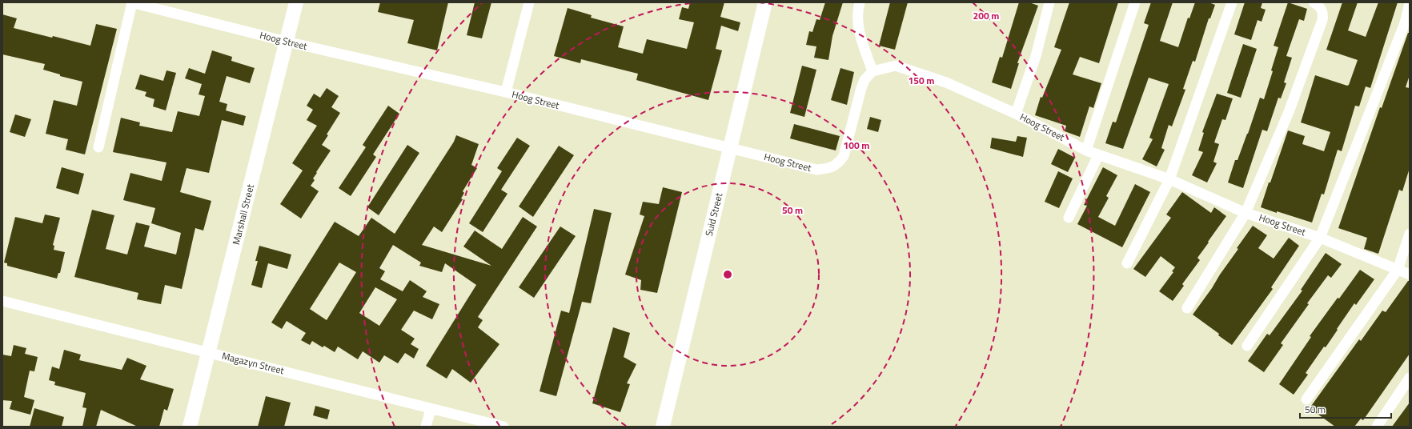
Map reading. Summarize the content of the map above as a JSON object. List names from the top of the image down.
{
  "streets": {
    "street": [
      "Hoog Street",
      "Marshall Street",
      "Suid Street",
      "Magazyn Street"
    ]
  },
  "crossings": [
    ["Hoog Street", "Marshall Street"],
    ["Hoog Street", "Suid Street"],
    ["Marshall Street", "Magazyn Street"]
  ],
  "scale_bar": "50 m",
  "rings": [
    "200 m",
    "150 m",
    "100 m",
    "50 m"
  ]
}
